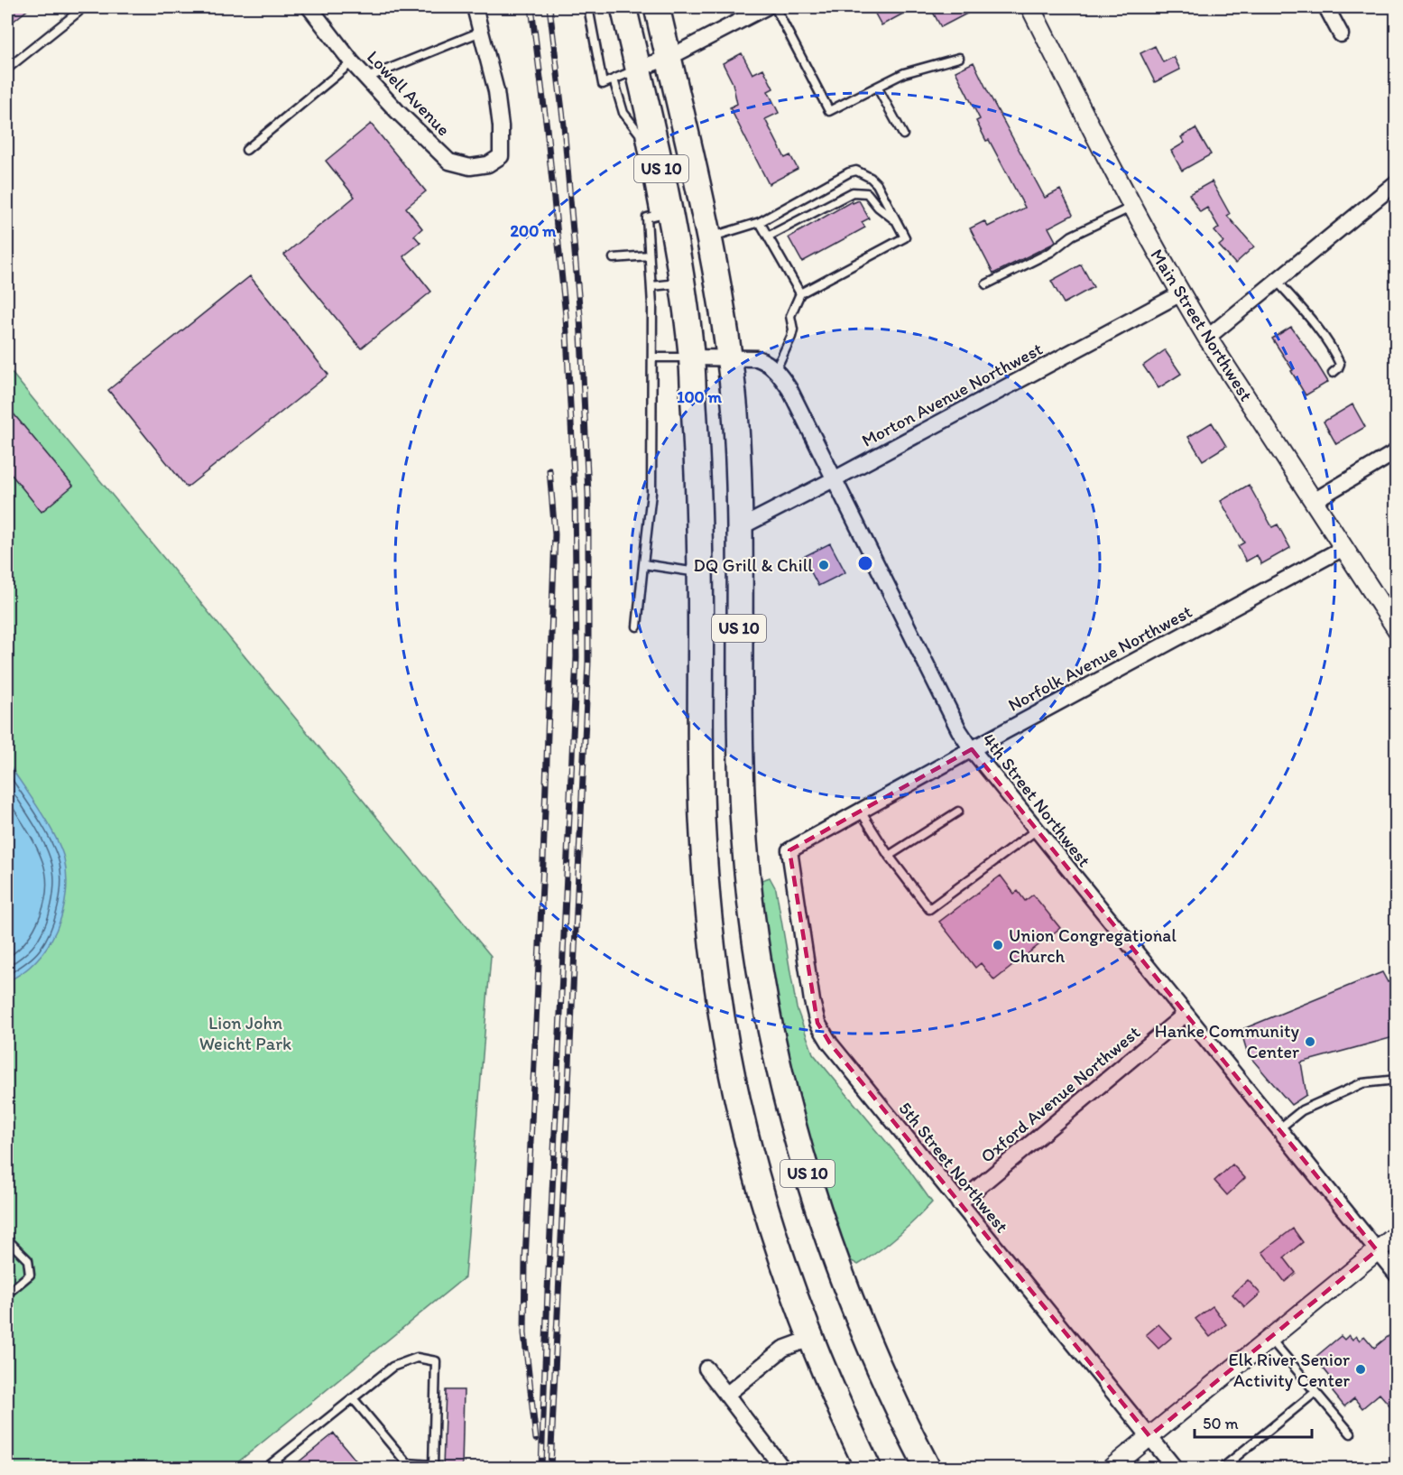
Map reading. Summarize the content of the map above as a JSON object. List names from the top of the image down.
{
  "streets": {
    "highway": ["US 10"],
    "street": [
      "Lowell Avenue",
      "Main Street Northwest",
      "Morton Avenue Northwest",
      "Norfolk Avenue Northwest",
      "4th Street Northwest",
      "Oxford Avenue Northwest",
      "5th Street Northwest"
    ]
  },
  "crossings": [
    ["US 10", "Morton Avenue Northwest"],
    ["Main Street Northwest", "Morton Avenue Northwest"],
    ["Main Street Northwest", "Norfolk Avenue Northwest"],
    ["Morton Avenue Northwest", "4th Street Northwest"],
    ["Norfolk Avenue Northwest", "4th Street Northwest"],
    ["Norfolk Avenue Northwest", "5th Street Northwest"],
    ["4th Street Northwest", "Oxford Avenue Northwest"],
    ["Oxford Avenue Northwest", "5th Street Northwest"]
  ],
  "parks": ["Lion John Weicht Park"],
  "places": [
    "DQ Grill & Chill",
    "Union Congregational Church",
    "Hanke Community Center",
    "Elk River Senior Activity Center"
  ],
  "scale_bar": "50 m",
  "rings": ["200 m", "100 m"]
}
